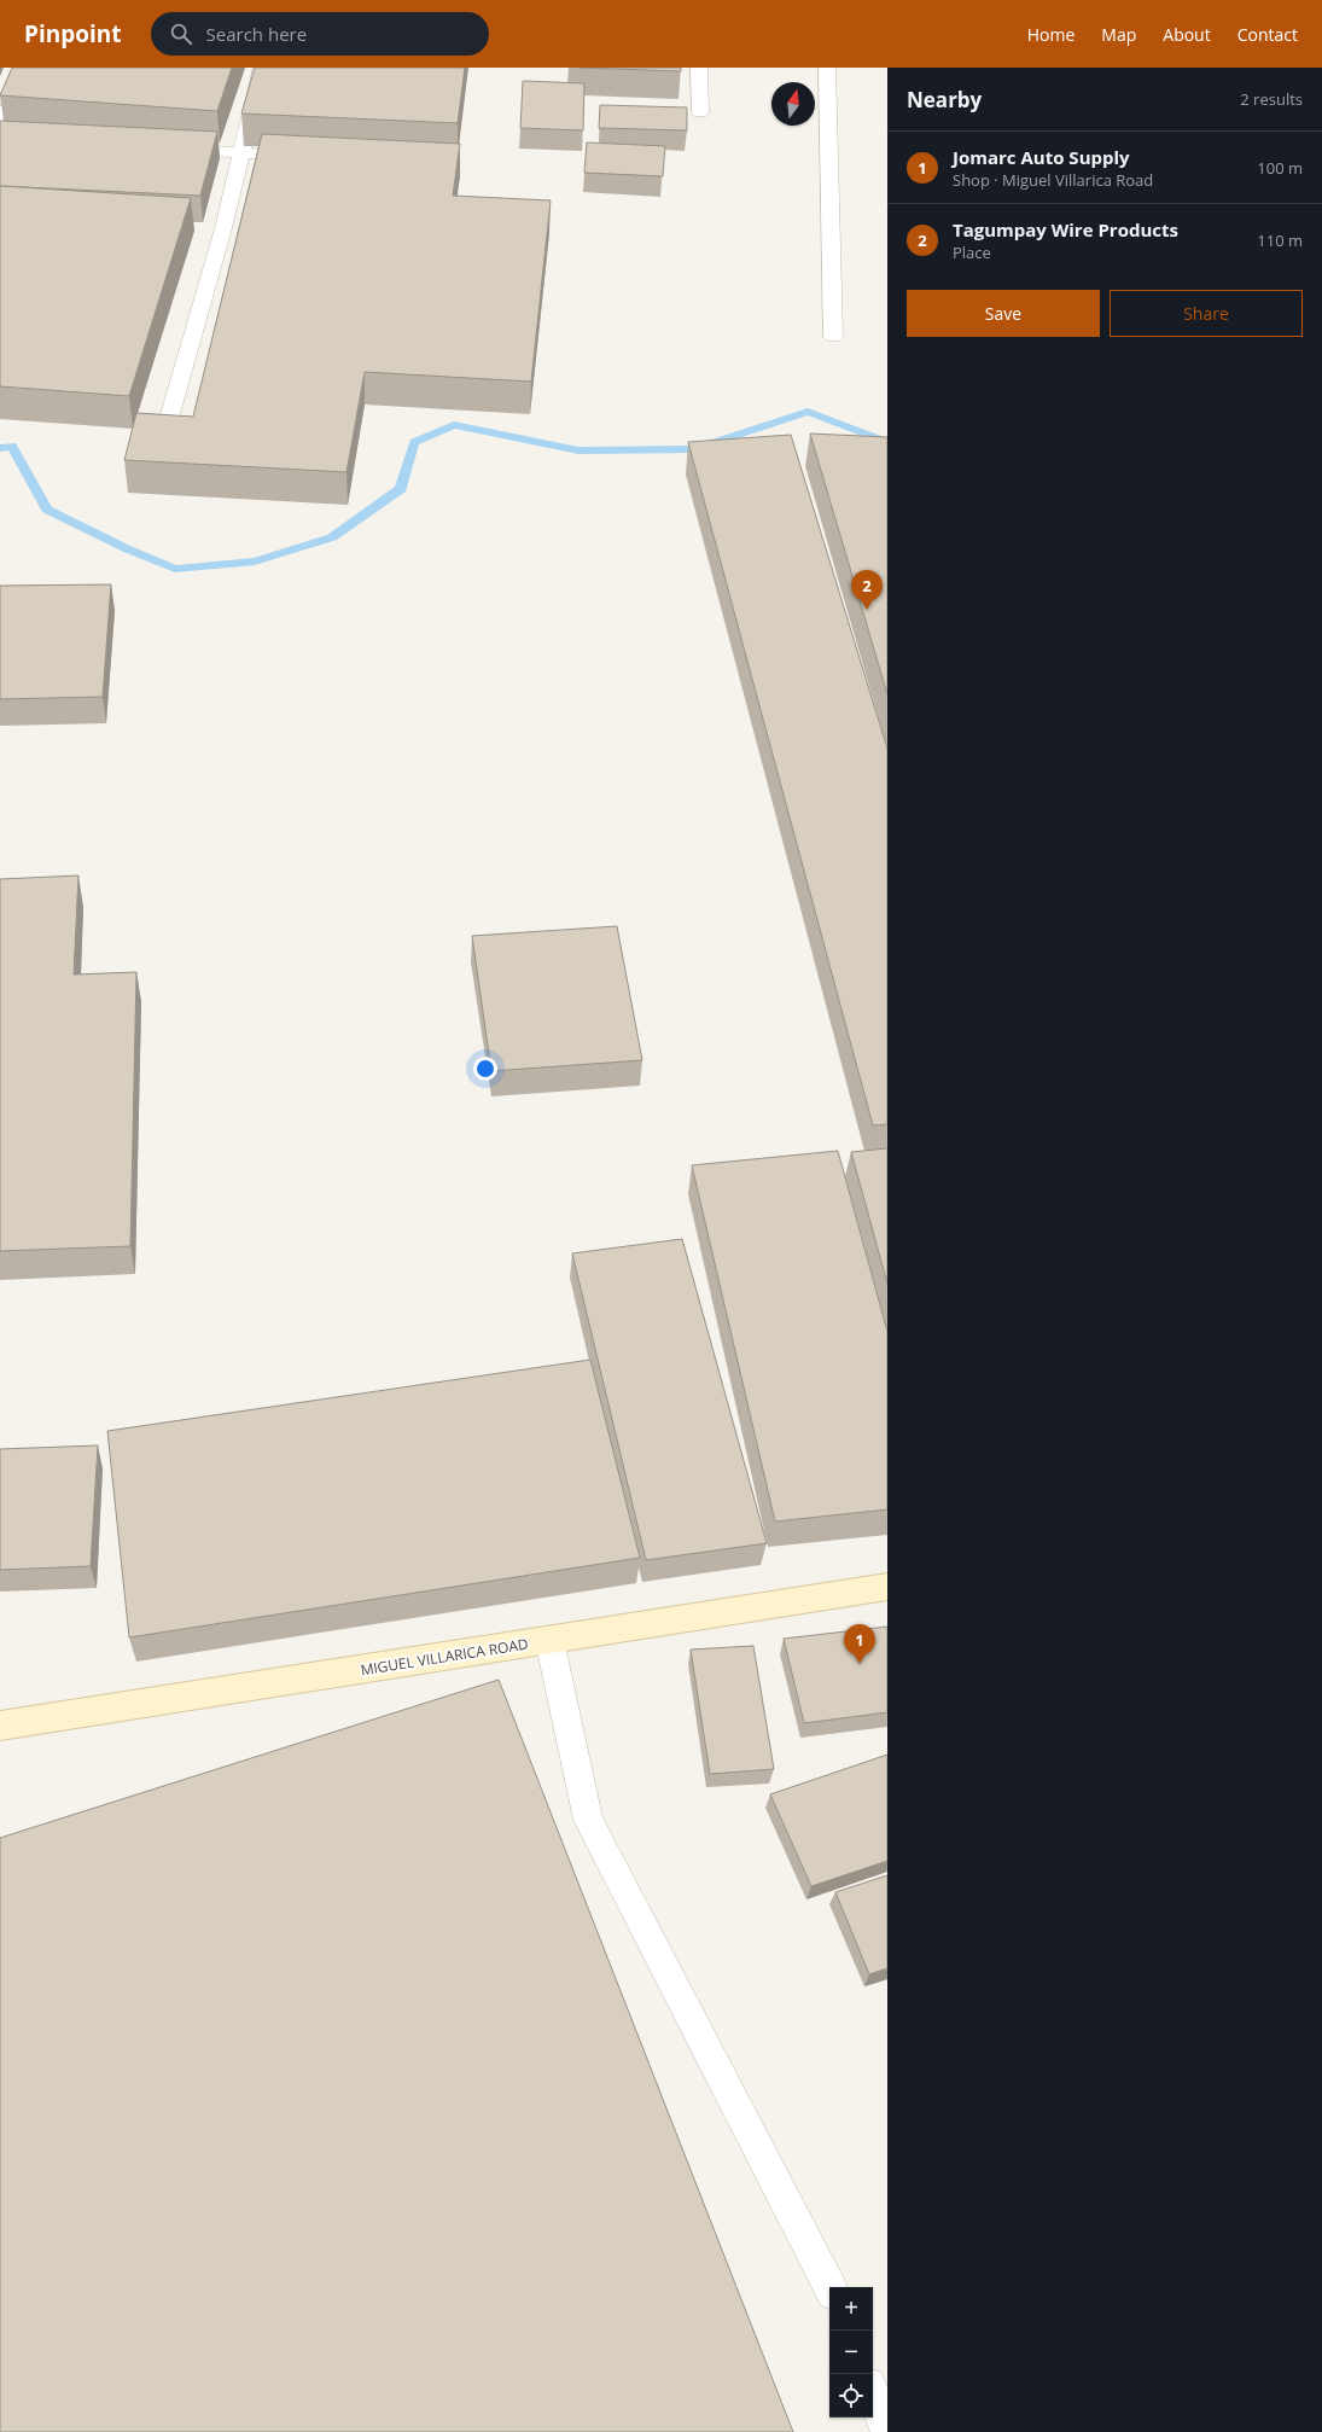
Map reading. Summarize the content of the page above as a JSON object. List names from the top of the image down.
{
  "streets": {
    "main road": ["MIGUEL VILLARICA ROAD"]
  },
  "north": "top",
  "page": {
    "header": "Pinpoint",
    "search": "Search here",
    "nav": [
      "Home",
      "Map",
      "About",
      "Contact"
    ],
    "heading": ["Nearby", "2 results"],
    "list": [
      {
        "mark": "1",
        "name": "Jomarc Auto Supply",
        "note": "Shop · Miguel Villarica Road",
        "value": "100 m"
      },
      {
        "mark": "2",
        "name": "Tagumpay Wire Products",
        "note": "Place",
        "value": "110 m"
      }
    ],
    "buttons": ["Save", "Share"],
    "pins": ["2", "1"],
    "map_buttons": ["+", "−"]
  }
}
